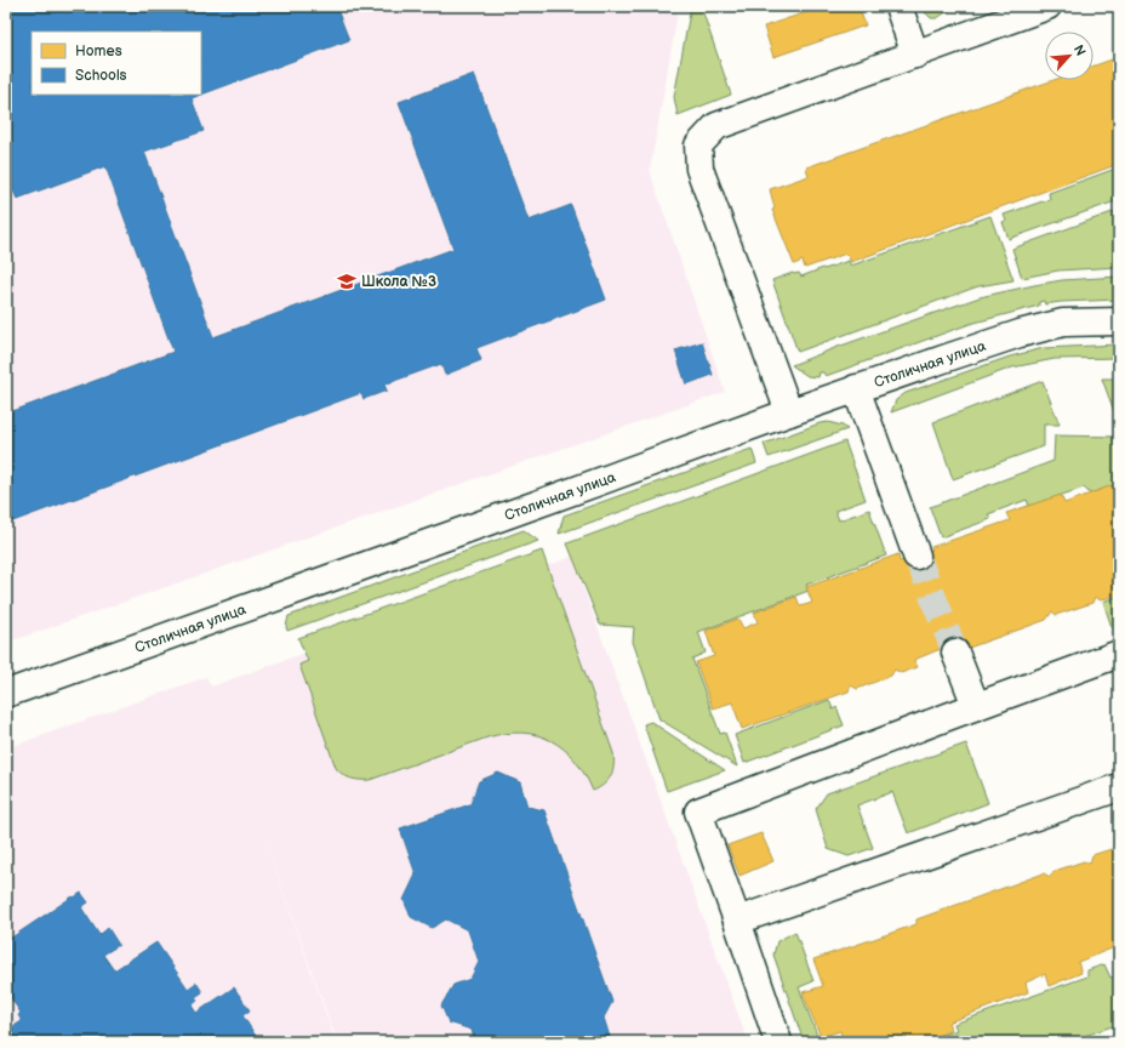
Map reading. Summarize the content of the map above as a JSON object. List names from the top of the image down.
{
  "streets": {
    "street": ["Столичная улица"]
  },
  "places": {
    "school or university": ["Школа №3"]
  },
  "legend": ["Homes", "Schools"],
  "north": "top right"
}
